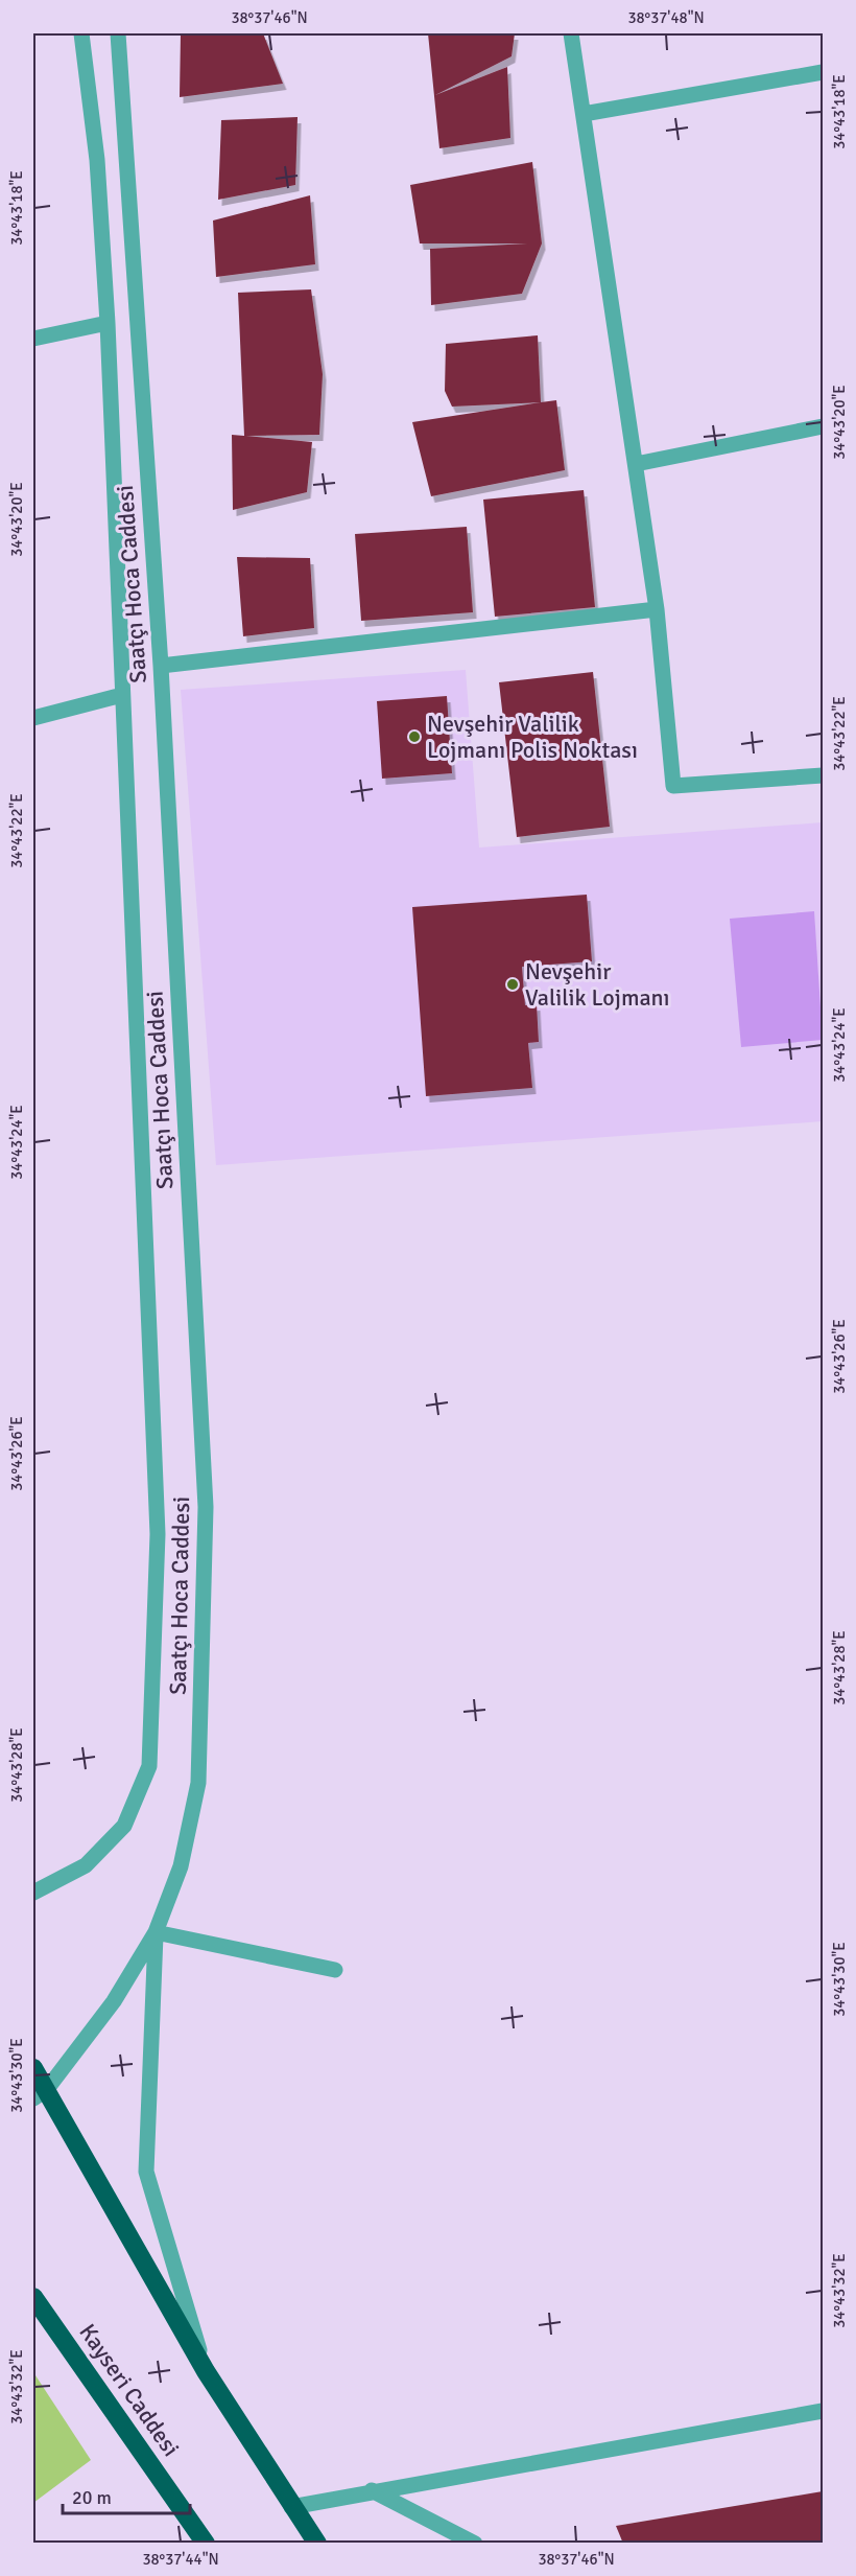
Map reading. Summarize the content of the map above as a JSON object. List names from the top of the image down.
{
  "streets": {
    "highway": ["Kayseri Caddesi"],
    "street": ["Saatçı Hoca Caddesi"]
  },
  "places": ["Nevşehir Valilik Lojmanı Polis Noktası", "Nevşehir Valilik Lojmanı"],
  "scale_bar": "20 m",
  "coordinates": [
    "38°37'46\"N",
    "38°37'48\"N",
    "34°43'18\"E",
    "34°43'20\"E",
    "34°43'22\"E",
    "34°43'24\"E",
    "34°43'26\"E",
    "34°43'28\"E",
    "34°43'30\"E",
    "34°43'32\"E",
    "38°37'44\"N"
  ]
}
